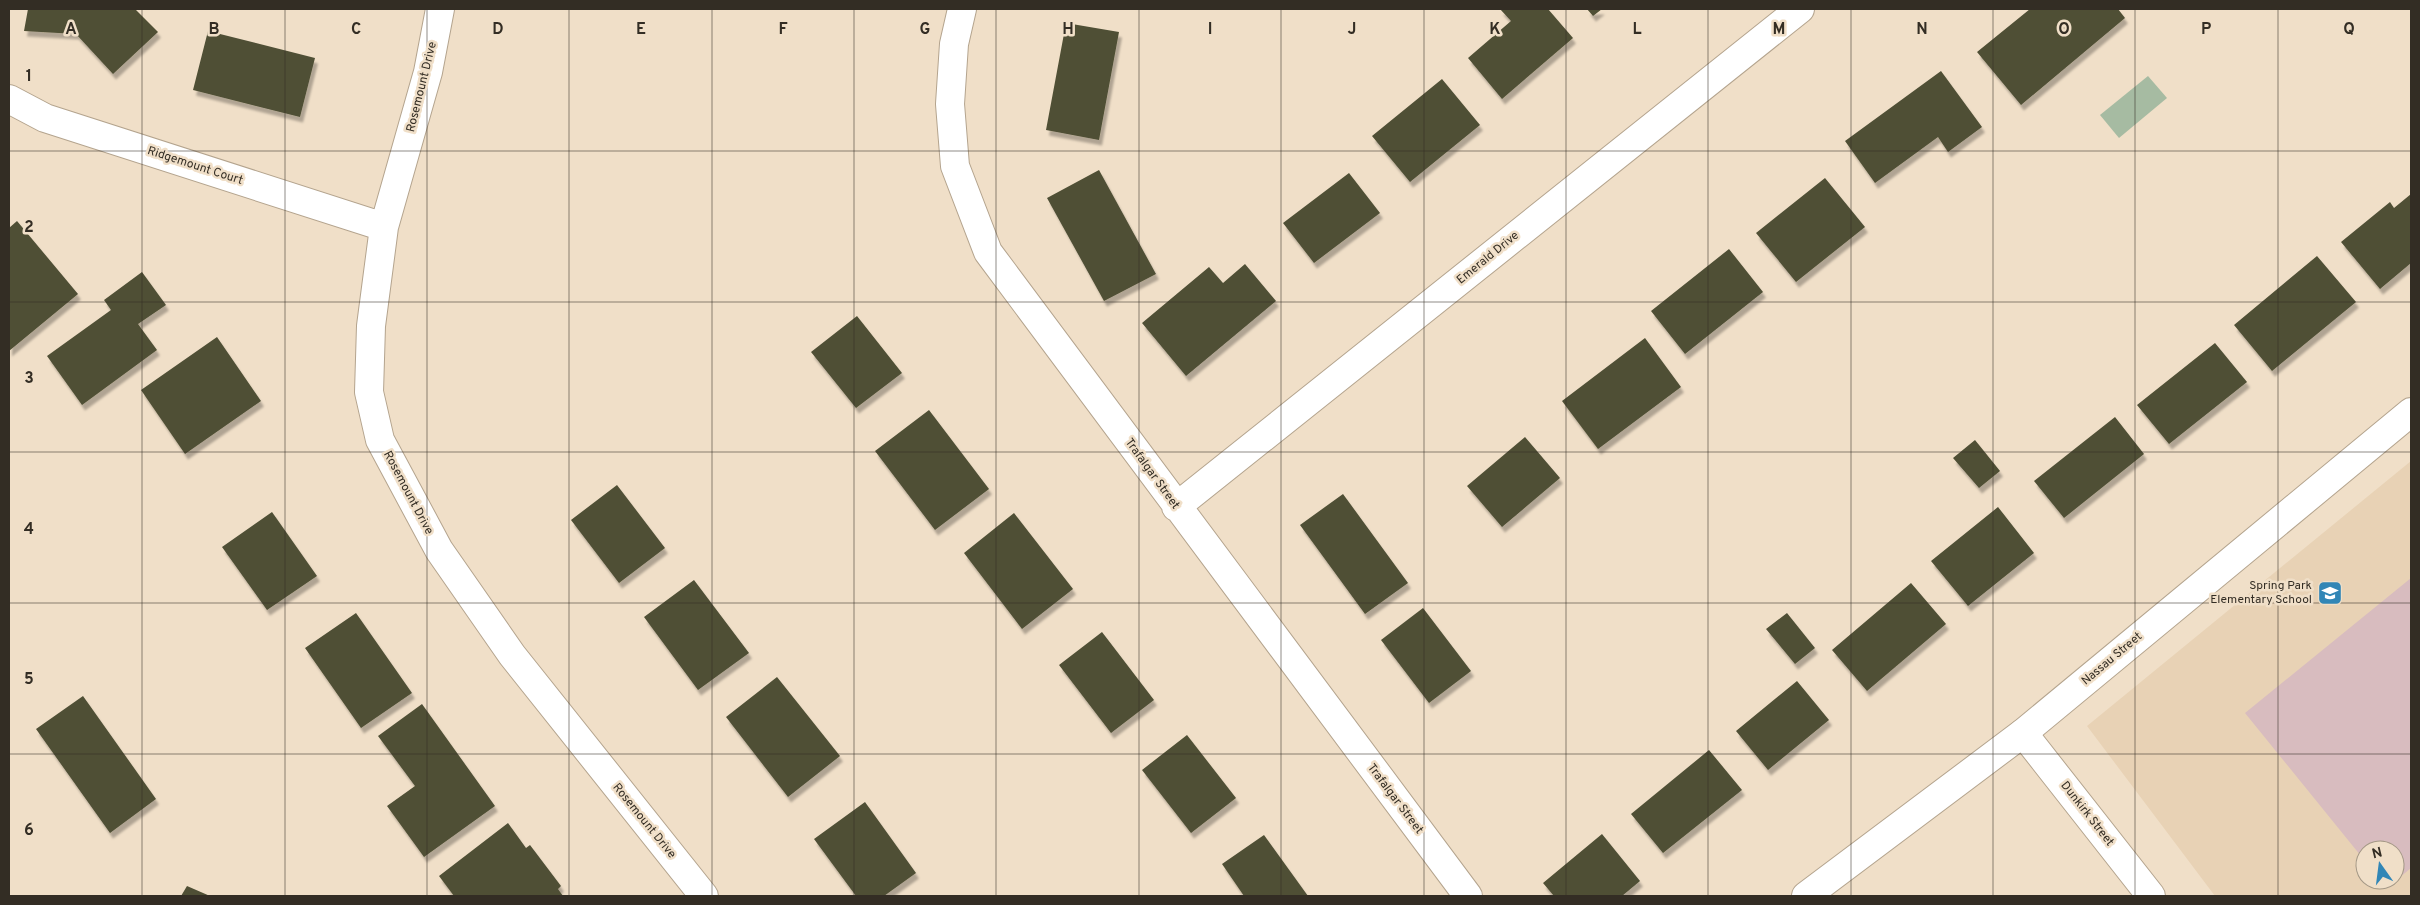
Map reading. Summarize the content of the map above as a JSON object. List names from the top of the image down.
{
  "streets": {
    "street": [
      "Rosemount Drive",
      "Ridgemount Court",
      "Emerald Drive",
      "Trafalgar Street",
      "Nassau Street",
      "Dunkirk Street"
    ]
  },
  "crossings": [
    ["Rosemount Drive", "Ridgemount Court"],
    ["Emerald Drive", "Trafalgar Street"],
    ["Nassau Street", "Dunkirk Street"]
  ],
  "places": {
    "school or university": ["Spring Park Elementary School"]
  },
  "north": "top",
  "grid": {
    "columns": [
      "A",
      "B",
      "C",
      "D",
      "E",
      "F",
      "G",
      "H",
      "I",
      "J",
      "K",
      "L",
      "M",
      "N",
      "O",
      "P",
      "Q"
    ],
    "rows": [
      "1",
      "2",
      "3",
      "4",
      "5",
      "6"
    ]
  }
}
